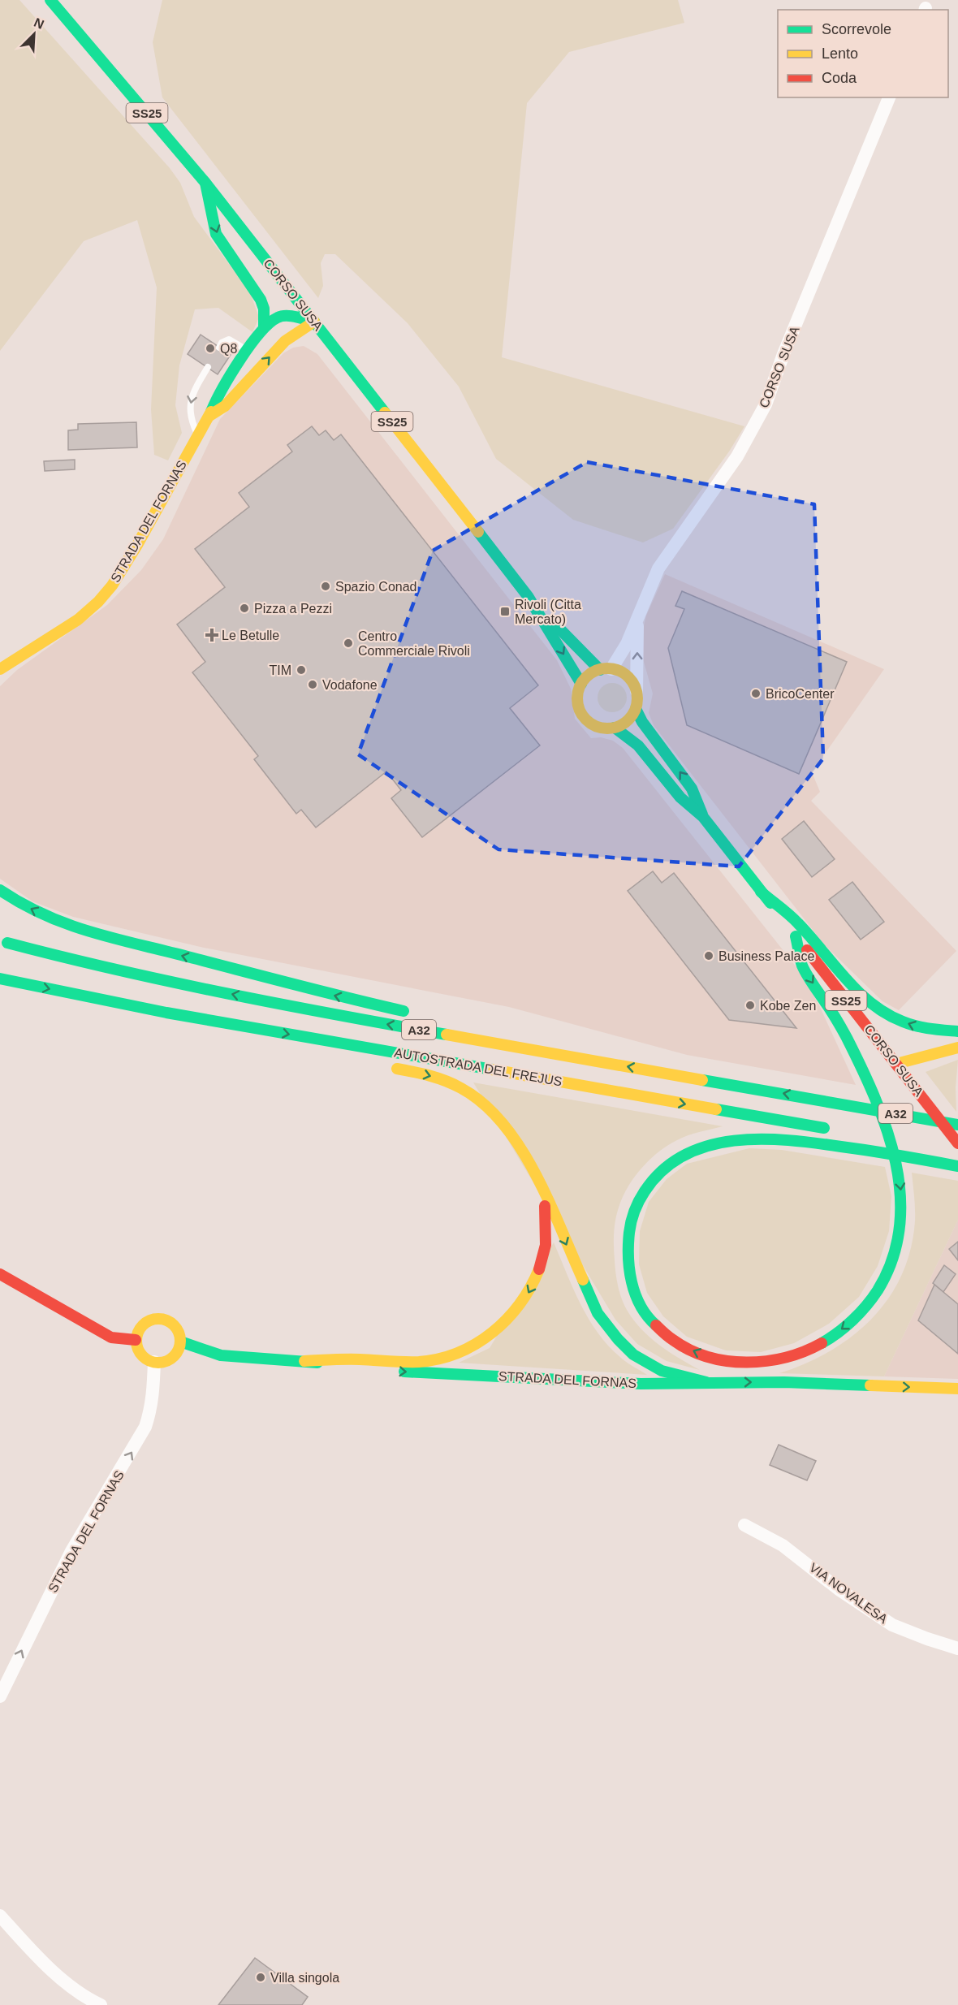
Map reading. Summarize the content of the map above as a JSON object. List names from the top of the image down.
{
  "streets": {
    "main road": [
      "SS25",
      "CORSO SUSA",
      "STRADA DEL FORNAS",
      "A32",
      "AUTOSTRADA DEL FREJUS"
    ],
    "street": ["VIA NOVALESA"]
  },
  "crossings": [
    ["SS25", "CORSO SUSA"],
    ["CORSO SUSA", "STRADA DEL FORNAS"]
  ],
  "one_way": ["STRADA DEL FORNAS"],
  "places": {
    "other": [
      "Q8",
      "Spazio Conad",
      "Pizza a Pezzi",
      "Centro Commerciale Rivoli",
      "TIM",
      "Vodafone",
      "BricoCenter",
      "Business Palace",
      "Kobe Zen",
      "Villa singola"
    ],
    "transit": ["Rivoli (Citta Mercato)"],
    "health": ["Le Betulle"]
  },
  "legend": ["Scorrevole", "Lento", "Coda"],
  "north": "top right"
}
